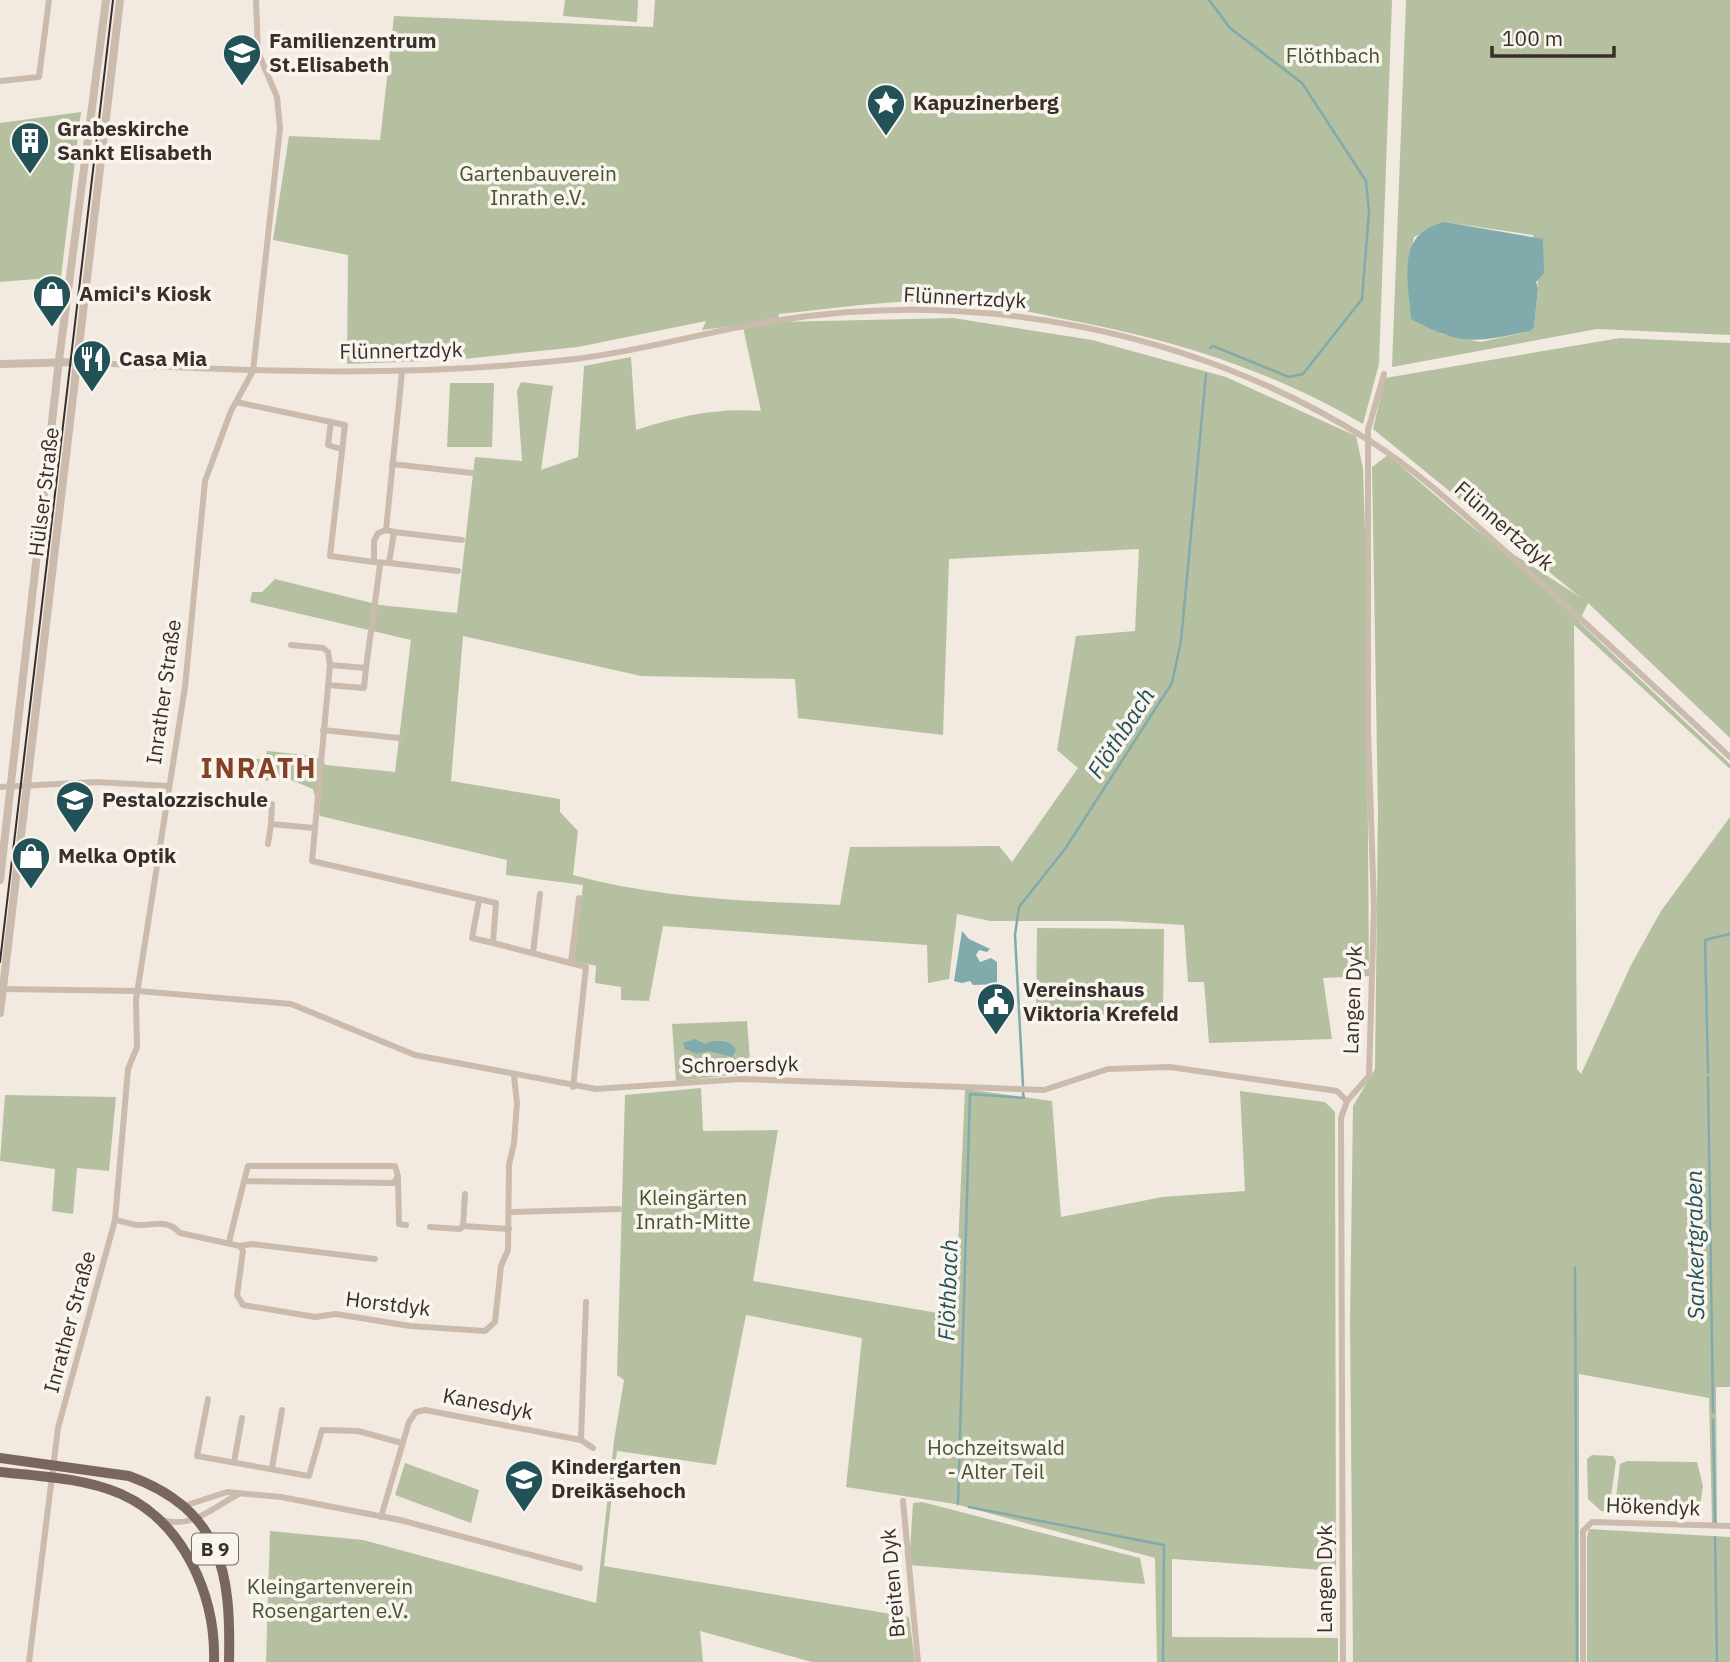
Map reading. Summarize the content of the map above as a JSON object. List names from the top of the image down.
{
  "streets": {
    "main road": ["B 9"],
    "street": [
      "Flünnertzdyk",
      "Hülser Straße",
      "Inrather Straße",
      "Langen Dyk",
      "Schroersdyk",
      "Horstdyk",
      "Kanesdyk",
      "Hökendyk",
      "Breiten Dyk"
    ]
  },
  "crossings": [
    ["Flünnertzdyk", "Hülser Straße"],
    ["Flünnertzdyk", "Inrather Straße"],
    ["Flünnertzdyk", "Langen Dyk"],
    ["Inrather Straße", "Schroersdyk"],
    ["Inrather Straße", "Horstdyk"],
    ["Inrather Straße", "B 9"],
    ["Langen Dyk", "Schroersdyk"],
    ["Schroersdyk", "Horstdyk"]
  ],
  "districts": ["INRATH"],
  "water": ["Flöthbach", "Sankertgraben"],
  "parks": [
    "Flöthbach",
    "Gartenbauverein Inrath e.V.",
    "Kleingärten Inrath-Mitte",
    "Hochzeitswald - Alter Teil",
    "Kleingartenverein Rosengarten e.V."
  ],
  "places": {
    "school or university": ["Familienzentrum St.Elisabeth", "Pestalozzischule", "Kindergarten Dreikäsehoch"],
    "place": ["Kapuzinerberg"],
    "building": ["Grabeskirche Sankt Elisabeth"],
    "shop": ["Amici's Kiosk", "Melka Optik"],
    "restaurant": ["Casa Mia"],
    "public building": ["Vereinshaus Viktoria Krefeld"]
  },
  "scale_bar": "100 m"
}
